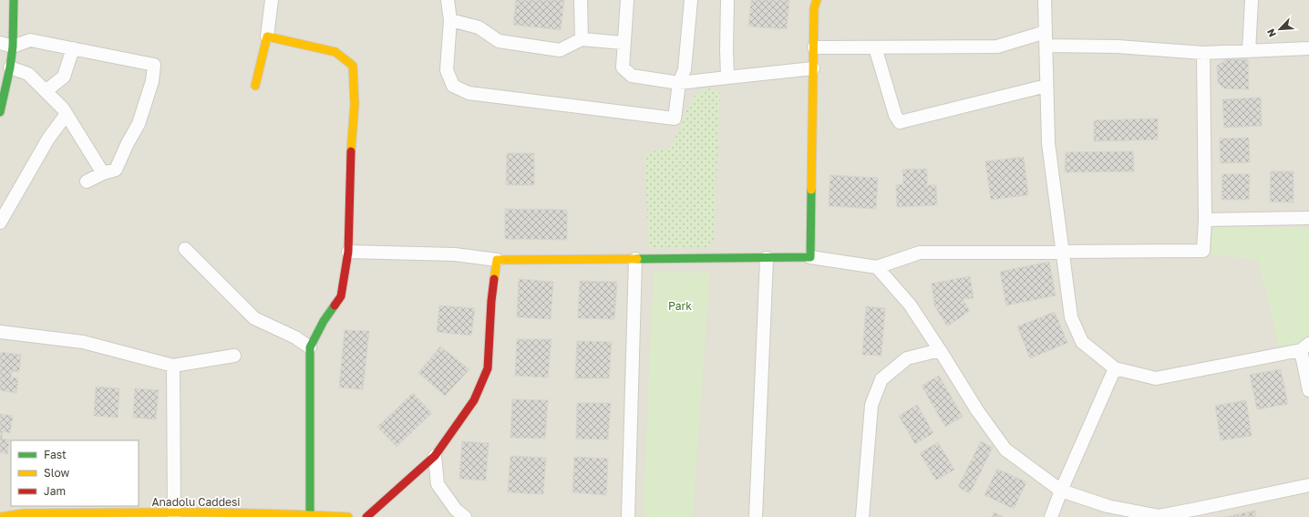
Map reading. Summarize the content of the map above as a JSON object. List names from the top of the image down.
{
  "streets": {
    "street": ["Anadolu Caddesi"]
  },
  "parks": ["Park"],
  "legend": ["Fast", "Slow", "Jam"],
  "north": "bottom left"
}
